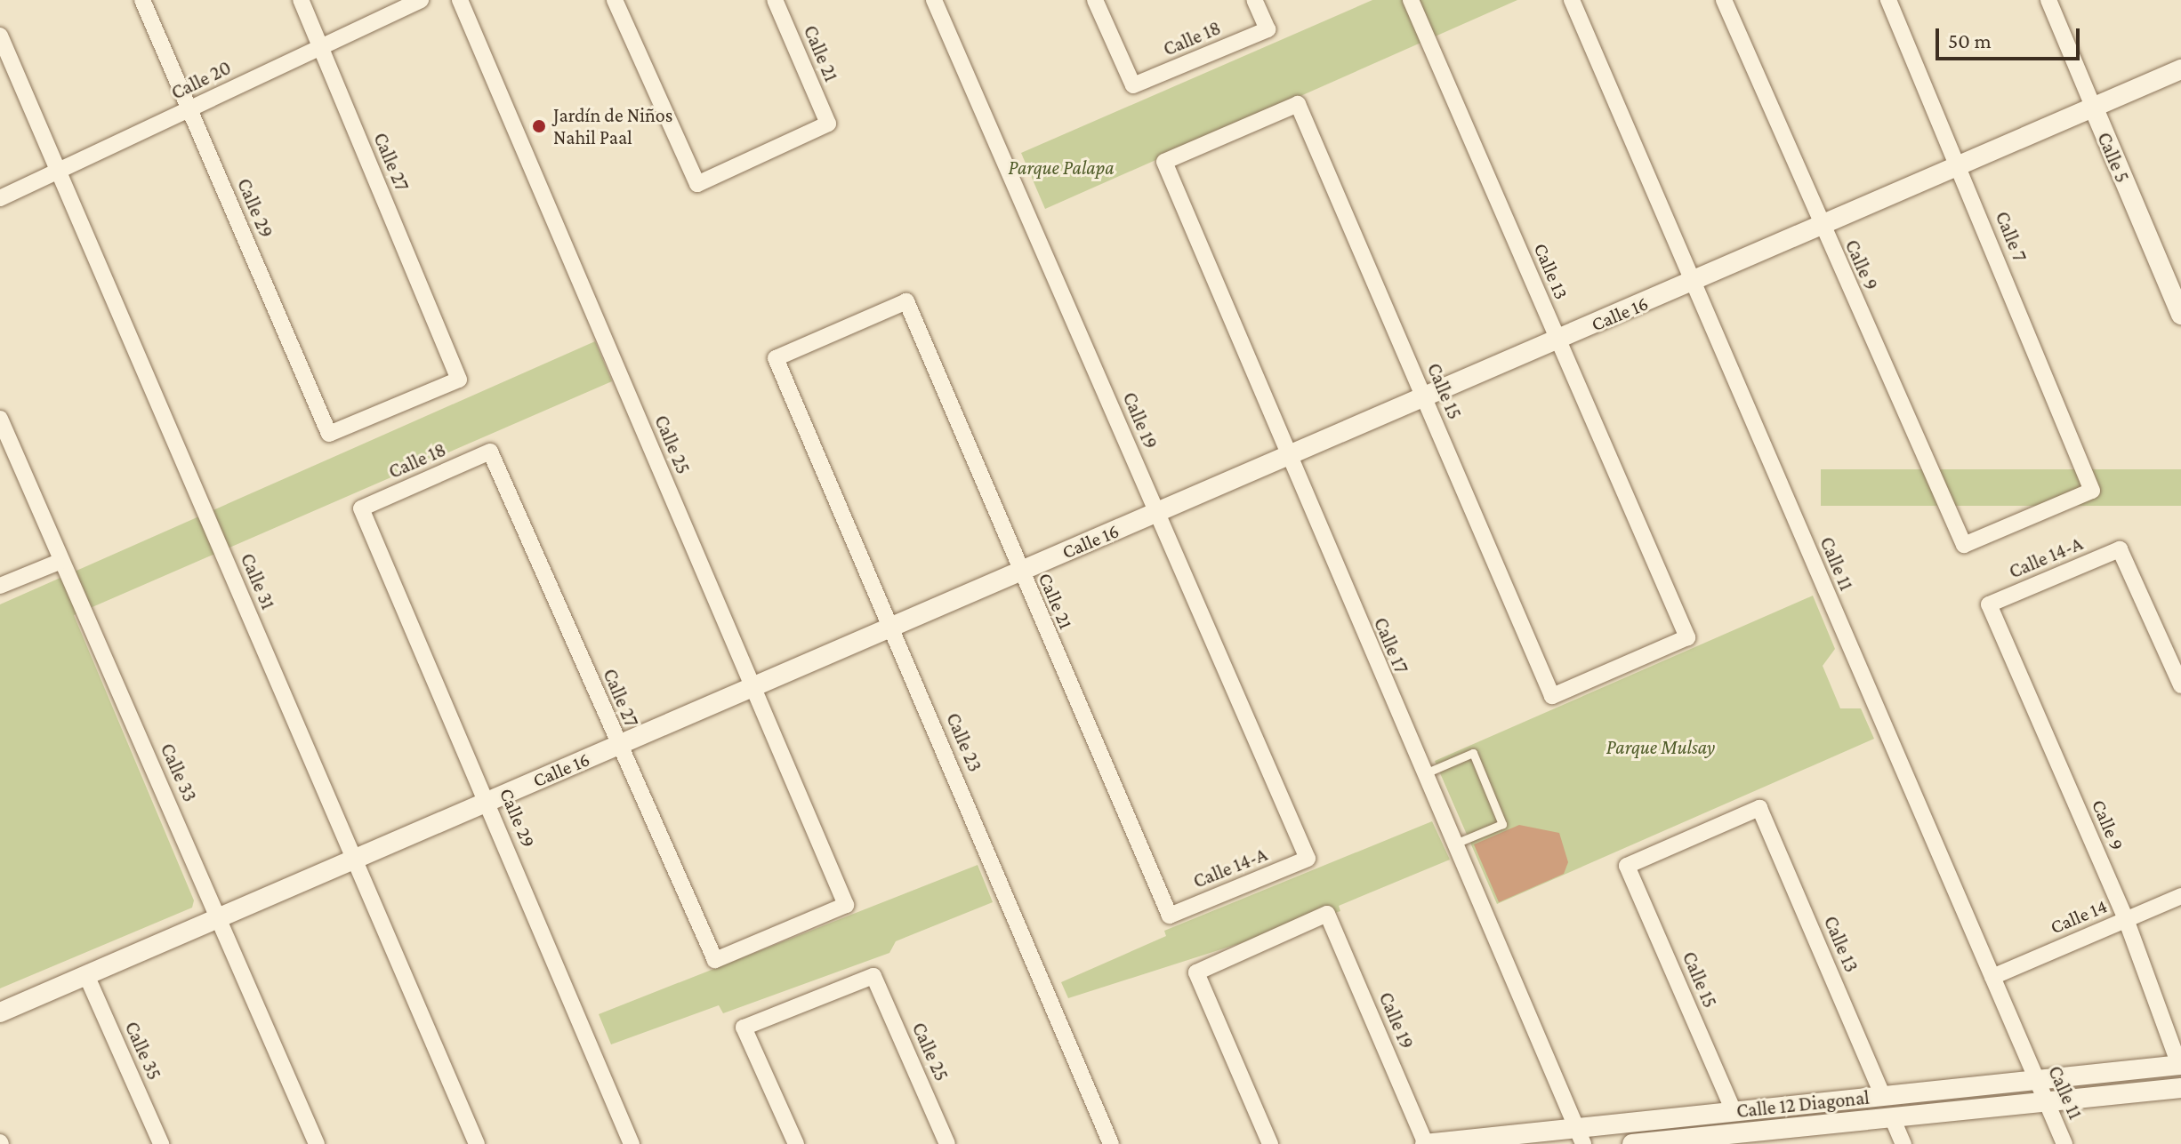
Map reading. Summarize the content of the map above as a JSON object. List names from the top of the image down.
{
  "streets": {
    "street": [
      "Calle 18",
      "Calle 21",
      "Calle 20",
      "Calle 5",
      "Calle 27",
      "Calle 29",
      "Calle 7",
      "Calle 9",
      "Calle 13",
      "Calle 16",
      "Calle 15",
      "Calle 19",
      "Calle 25",
      "Calle 14-A",
      "Calle 11",
      "Calle 31",
      "Calle 17",
      "Calle 23",
      "Calle 33",
      "Calle 14",
      "Calle 35",
      "Calle 12 Diagonal"
    ]
  },
  "crossings": [
    ["Calle 18", "Calle 27"],
    ["Calle 18", "Calle 29"],
    ["Calle 21", "Calle 16"],
    ["Calle 21", "Calle 14-A"],
    ["Calle 21", "Calle 23"],
    ["Calle 20", "Calle 27"],
    ["Calle 20", "Calle 29"],
    ["Calle 20", "Calle 31"],
    ["Calle 5", "Calle 16"],
    ["Calle 27", "Calle 29"],
    ["Calle 27", "Calle 16"],
    ["Calle 27", "Calle 25"],
    ["Calle 29", "Calle 16"],
    ["Calle 7", "Calle 9"],
    ["Calle 7", "Calle 16"],
    ["Calle 9", "Calle 16"],
    ["Calle 9", "Calle 14-A"],
    ["Calle 9", "Calle 14"],
    ["Calle 9", "Calle 12 Diagonal"],
    ["Calle 13", "Calle 16"],
    ["Calle 13", "Calle 15"],
    ["Calle 13", "Calle 12 Diagonal"],
    ["Calle 16", "Calle 15"],
    ["Calle 16", "Calle 19"],
    ["Calle 16", "Calle 25"],
    ["Calle 16", "Calle 11"],
    ["Calle 16", "Calle 31"],
    ["Calle 16", "Calle 17"],
    ["Calle 16", "Calle 23"],
    ["Calle 16", "Calle 33"],
    ["Calle 16", "Calle 35"],
    ["Calle 15", "Calle 17"],
    ["Calle 15", "Calle 12 Diagonal"],
    ["Calle 19", "Calle 14-A"],
    ["Calle 19", "Calle 12 Diagonal"],
    ["Calle 11", "Calle 14"],
    ["Calle 11", "Calle 12 Diagonal"],
    ["Calle 17", "Calle 12 Diagonal"]
  ],
  "parks": ["Parque Palapa", "Parque Mulsay"],
  "places": ["Jardín de Niños Nahil Paal"],
  "scale_bar": "50 m"
}
